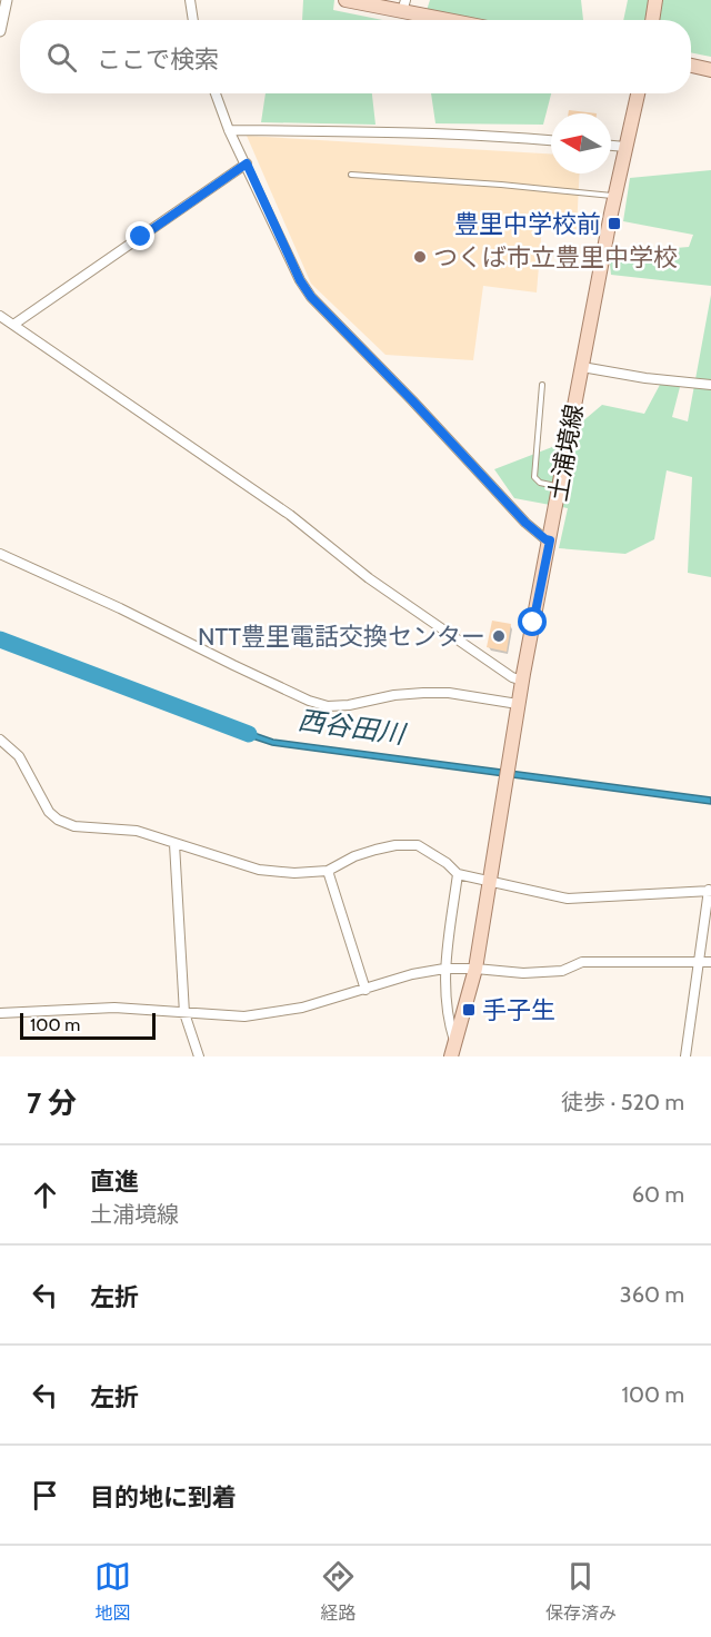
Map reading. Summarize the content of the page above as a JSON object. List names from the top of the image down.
{
  "streets": {
    "main road": ["土浦境線"]
  },
  "water": ["西谷田川"],
  "places": {
    "transit": ["豊里中学校前", "手子生"],
    "other": ["つくば市立豊里中学校", "NTT豊里電話交換センター"]
  },
  "scale_bar": "100 m",
  "north": "left",
  "page": {
    "search": "ここで検索",
    "scale": "100 m",
    "heading": ["7 分", "徒歩 · 520 m"],
    "list": [
      ["直進", "土浦境線", "60 m"],
      ["左折", "360 m"],
      ["左折", "100 m"],
      "目的地に到着"
    ],
    "nav": ["地図", "経路", "保存済み"]
  }
}
